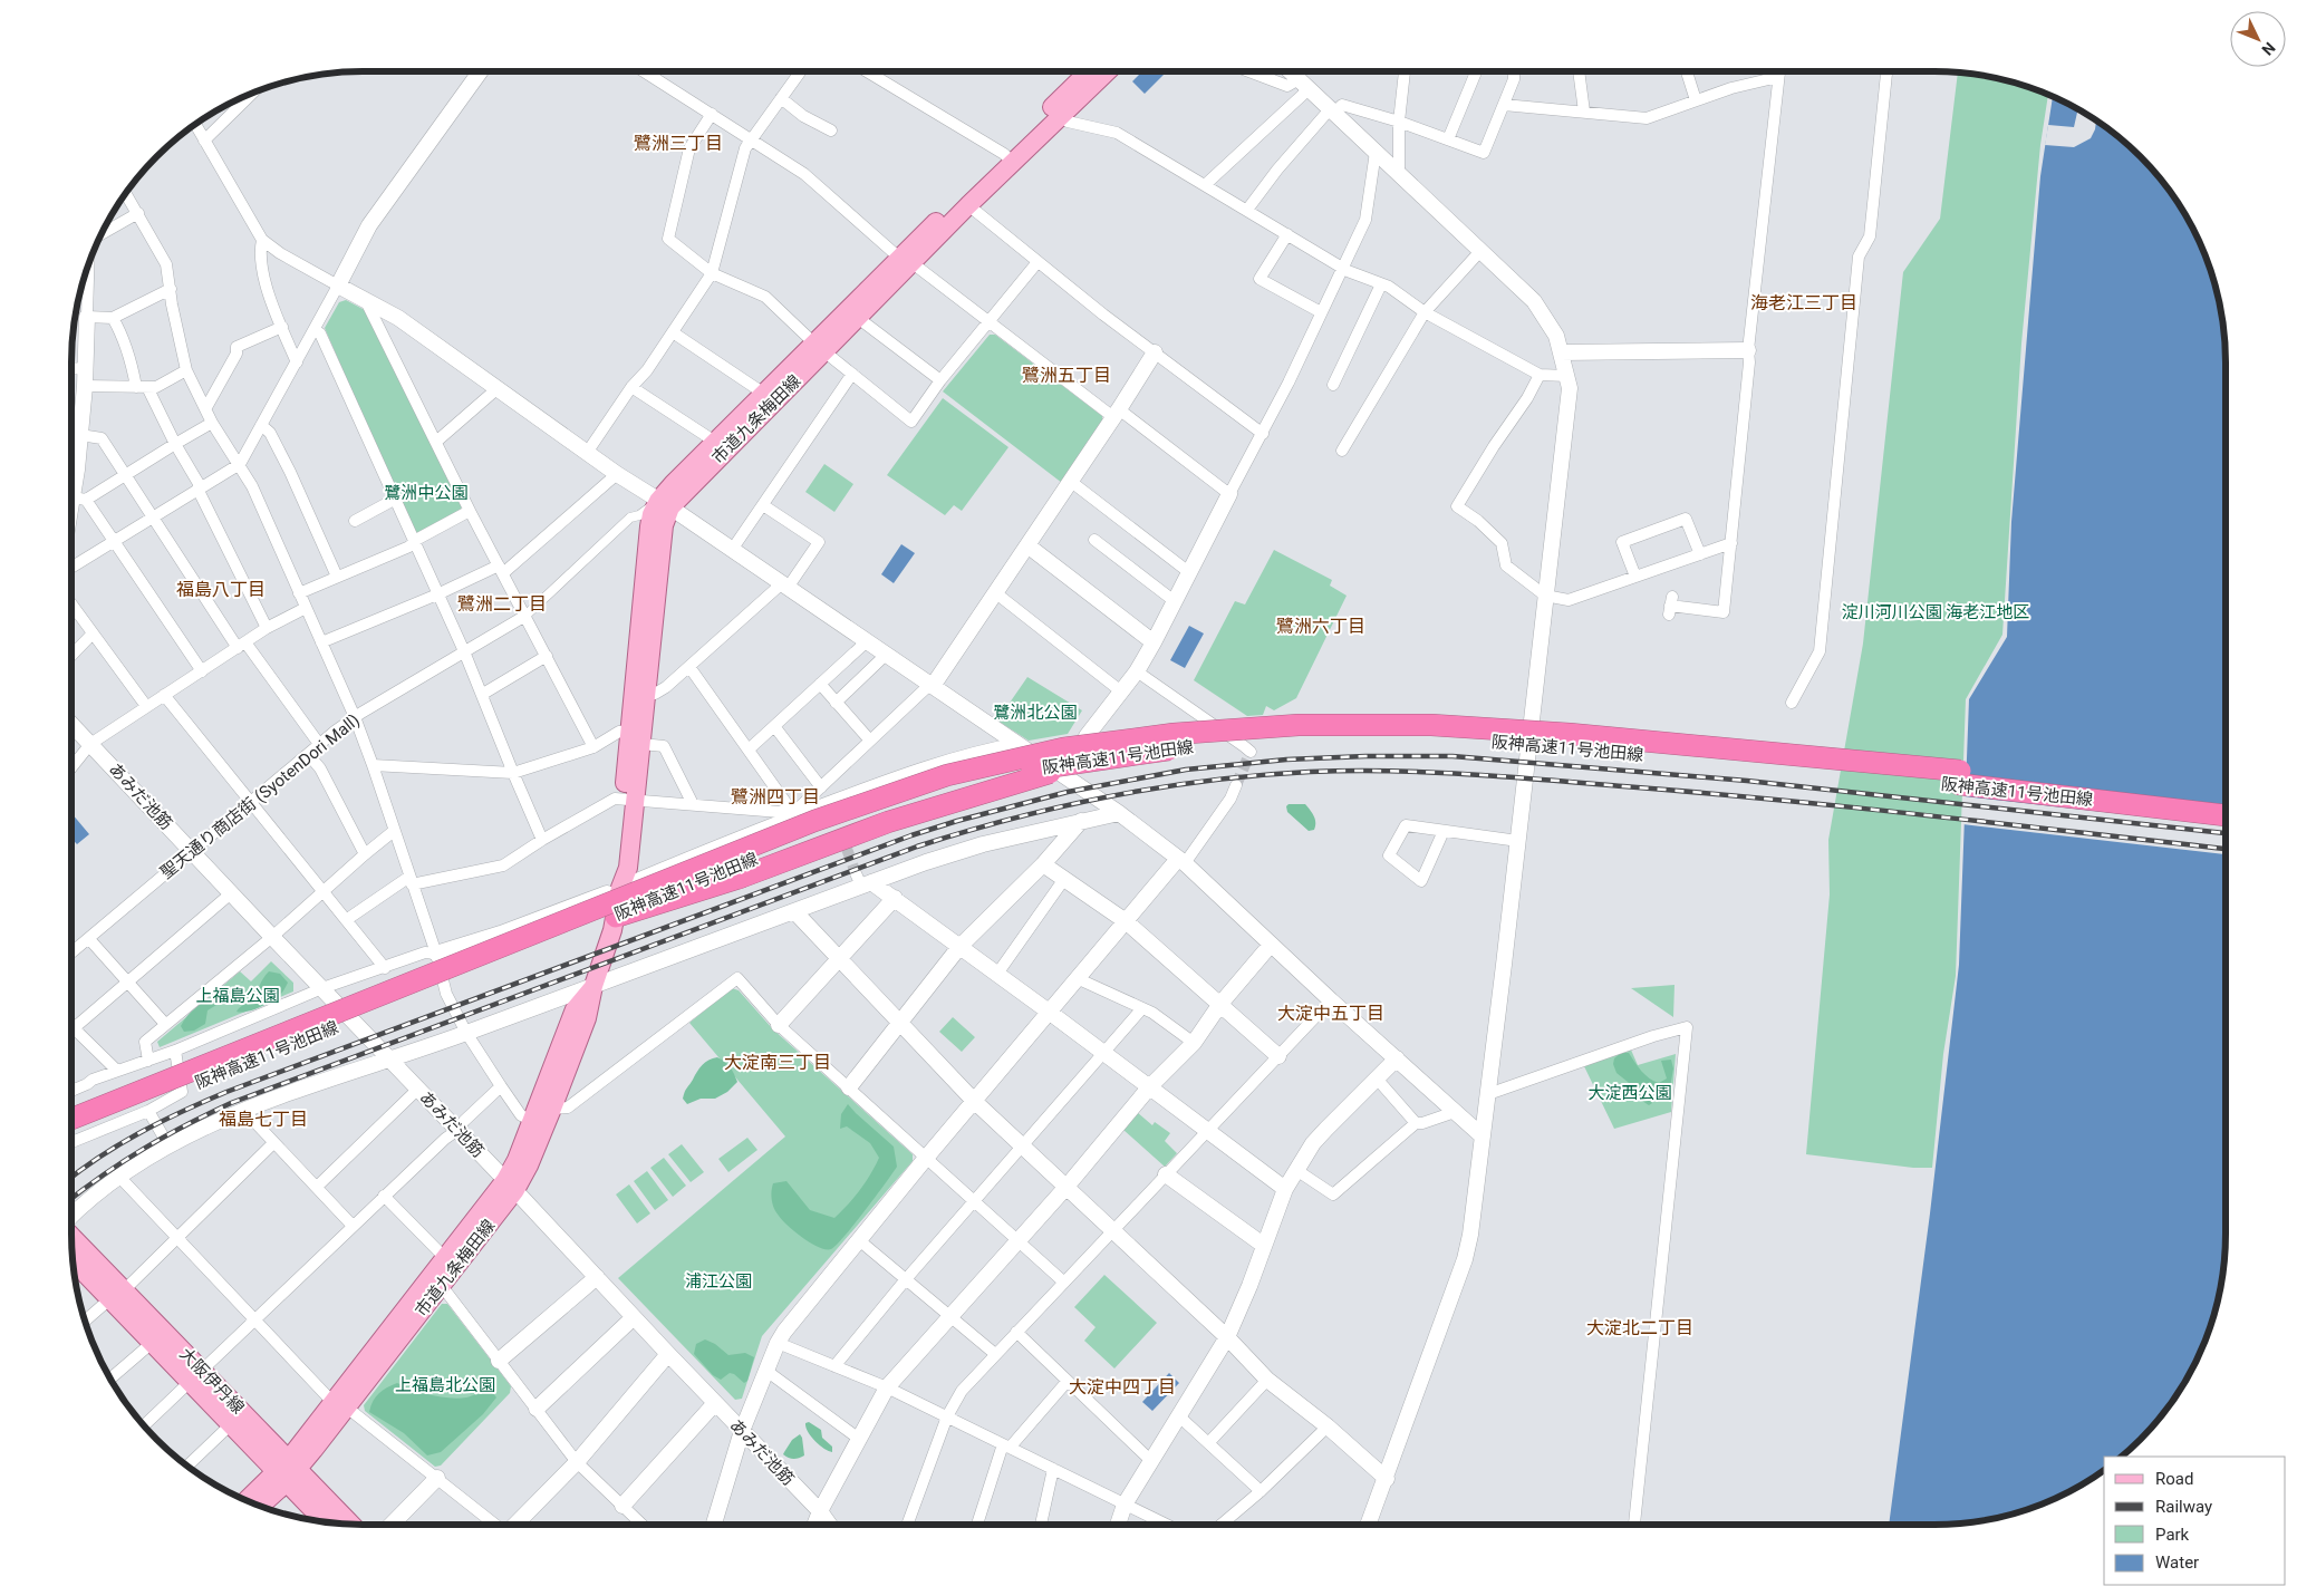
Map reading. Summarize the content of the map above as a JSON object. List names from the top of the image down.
{
  "streets": {
    "highway": ["阪神高速11号池田線"],
    "main road": ["市道九条梅田線", "大阪伊丹線"],
    "street": ["あみだ池筋", "聖天通り商店街 (SyotenDori Mall)"]
  },
  "crossings": [
    ["市道九条梅田線", "あみだ池筋"],
    ["市道九条梅田線", "大阪伊丹線"],
    ["あみだ池筋", "聖天通り商店街 (SyotenDori Mall)"]
  ],
  "districts": [
    "鷺洲三丁目",
    "海老江三丁目",
    "鷺洲五丁目",
    "福島八丁目",
    "鷺洲二丁目",
    "鷺洲六丁目",
    "鷺洲四丁目",
    "大淀中五丁目",
    "大淀南三丁目",
    "福島七丁目",
    "大淀北二丁目",
    "大淀中四丁目"
  ],
  "parks": [
    "鷺洲中公園",
    "淀川河川公園 海老江地区",
    "鷺洲北公園",
    "上福島公園",
    "大淀西公園",
    "浦江公園",
    "上福島北公園"
  ],
  "legend": [
    "Road",
    "Railway",
    "Park",
    "Water"
  ],
  "north": "bottom right"
}
